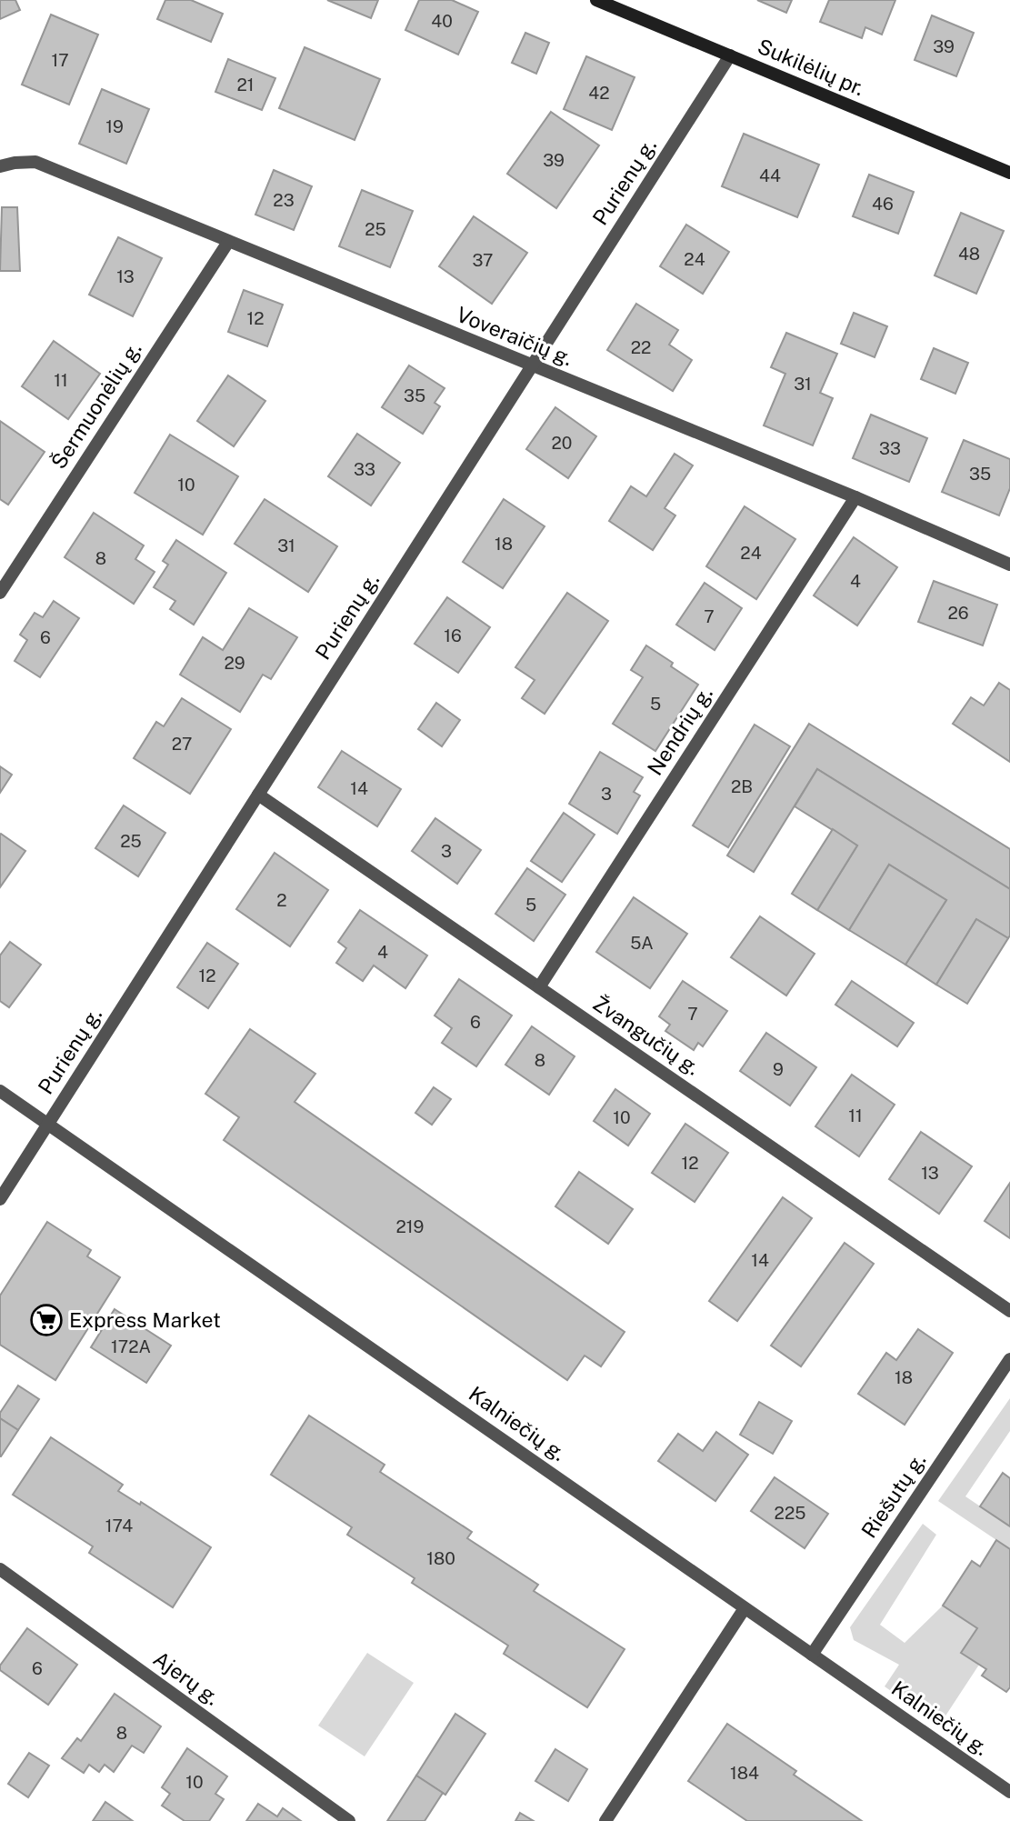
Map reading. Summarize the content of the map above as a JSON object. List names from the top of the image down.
{
  "streets": {
    "main road": ["Sukilėlių pr."],
    "street": [
      "Purienų g.",
      "Voveraičių g.",
      "Šermuonėlių g.",
      "Nendrių g.",
      "Žvangučių g.",
      "Kalniečių g.",
      "Riešutų g.",
      "Ajerų g."
    ]
  },
  "crossings": [
    ["Sukilėlių pr.", "Purienų g."],
    ["Purienų g.", "Voveraičių g."],
    ["Purienų g.", "Žvangučių g."],
    ["Purienų g.", "Kalniečių g."],
    ["Voveraičių g.", "Šermuonėlių g."],
    ["Voveraičių g.", "Nendrių g."],
    ["Nendrių g.", "Žvangučių g."],
    ["Kalniečių g.", "Riešutų g."]
  ],
  "places": {
    "supermarket": ["Express Market"]
  },
  "house_numbers": [
    "40",
    "39",
    "17",
    "21",
    "42",
    "19",
    "39",
    "44",
    "23",
    "46",
    "25",
    "48",
    "24",
    "37",
    "13",
    "12",
    "22",
    "11",
    "31",
    "35",
    "20",
    "33",
    "33",
    "35",
    "10",
    "18",
    "31",
    "24",
    "8",
    "4",
    "26",
    "7",
    "16",
    "6",
    "29",
    "5",
    "27",
    "2B",
    "14",
    "3",
    "25",
    "3",
    "2",
    "5",
    "5A",
    "4",
    "12",
    "7",
    "6",
    "8",
    "9",
    "11",
    "10",
    "12",
    "13",
    "219",
    "14",
    "172A",
    "18",
    "225",
    "174",
    "180",
    "6",
    "8",
    "184",
    "10"
  ]
}
